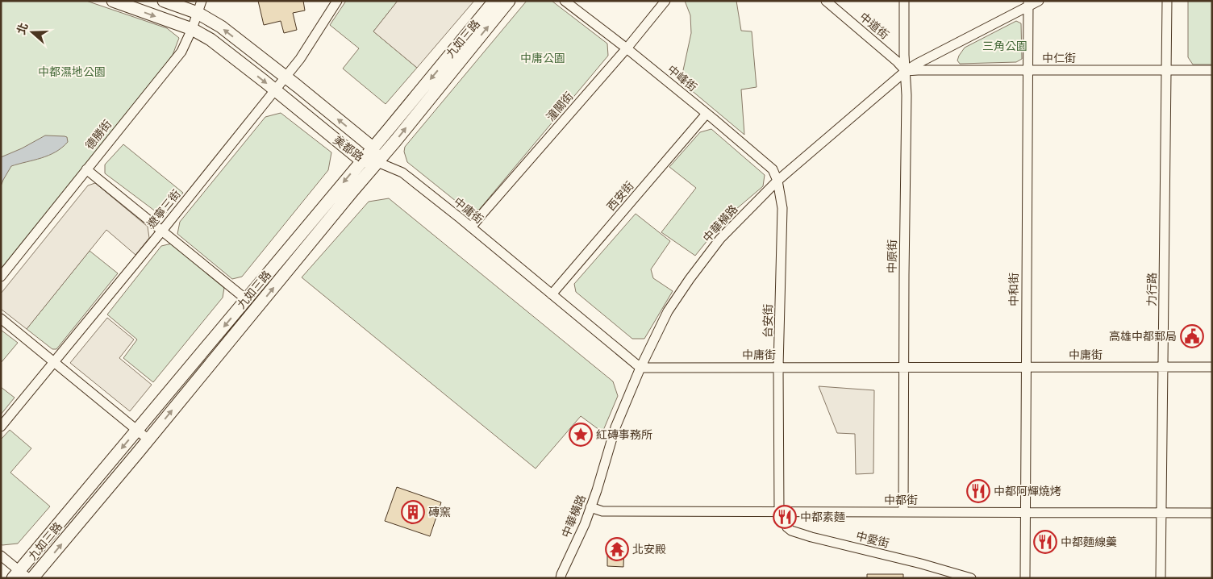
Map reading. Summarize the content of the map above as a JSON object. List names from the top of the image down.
{
  "streets": {
    "street": [
      "中道街",
      "九如三路",
      "中仁街",
      "中峰街",
      "潼關街",
      "德勝街",
      "美都路",
      "西安街",
      "遼寧三街",
      "中庸街",
      "中華橫路",
      "中原街",
      "中和街",
      "力行路",
      "台安街",
      "中都街",
      "中愛街"
    ]
  },
  "crossings": [
    ["中道街", "中仁街"],
    ["中道街", "中華橫路"],
    ["中道街", "中原街"],
    ["九如三路", "美都路"],
    ["九如三路", "中庸街"],
    ["中仁街", "中華橫路"],
    ["中仁街", "中原街"],
    ["中仁街", "中和街"],
    ["中仁街", "力行路"],
    ["中峰街", "潼關街"],
    ["中峰街", "西安街"],
    ["中峰街", "中華橫路"],
    ["中峰街", "台安街"],
    ["潼關街", "中庸街"],
    ["德勝街", "美都路"],
    ["美都路", "遼寧三街"],
    ["美都路", "中庸街"],
    ["西安街", "中庸街"],
    ["中庸街", "中華橫路"],
    ["中庸街", "中原街"],
    ["中庸街", "中和街"],
    ["中庸街", "力行路"],
    ["中庸街", "台安街"],
    ["中華橫路", "中原街"],
    ["中華橫路", "中和街"],
    ["中華橫路", "台安街"],
    ["中華橫路", "中都街"],
    ["中原街", "中都街"],
    ["中和街", "中都街"],
    ["力行路", "中都街"],
    ["台安街", "中都街"],
    ["台安街", "中愛街"],
    ["中都街", "中愛街"]
  ],
  "parks": ["三角公園", "中庸公園", "中都濕地公園"],
  "places": {
    "public building": ["高雄中都郵局"],
    "place": ["紅磚事務所"],
    "restaurant": ["中都阿輝燒烤", "中都素麵", "中都麵線羹"],
    "building": ["磚窯"],
    "temple": ["北安殿"]
  },
  "north": "left"
}
